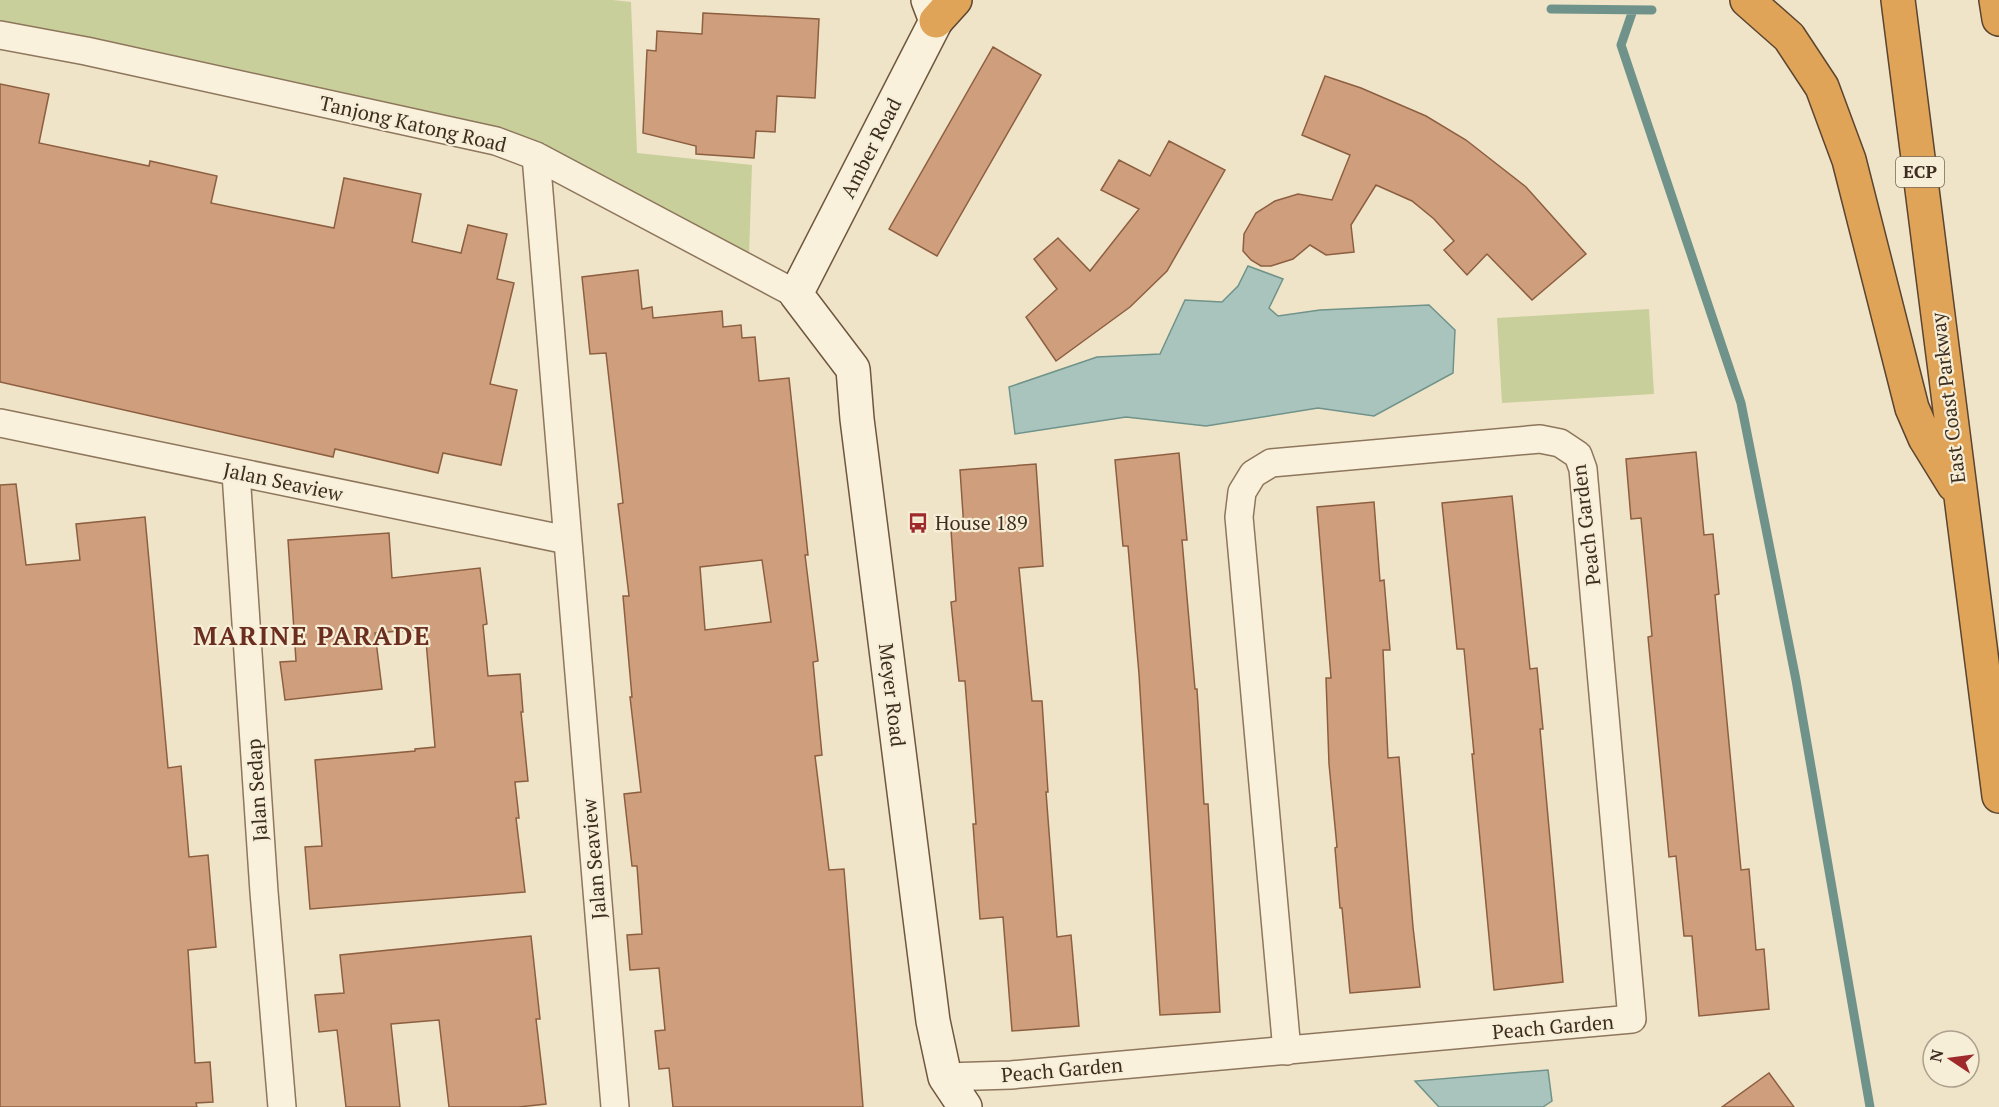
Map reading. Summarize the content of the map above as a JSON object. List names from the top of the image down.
{
  "streets": {
    "highway": ["ECP", "East Coast Parkway"],
    "street": [
      "Tanjong Katong Road",
      "Amber Road",
      "Jalan Seaview",
      "Peach Garden",
      "Meyer Road",
      "Jalan Sedap"
    ]
  },
  "crossings": [
    ["Tanjong Katong Road", "Amber Road"],
    ["Tanjong Katong Road", "Jalan Seaview"],
    ["Tanjong Katong Road", "Meyer Road"],
    ["Amber Road", "Meyer Road"],
    ["Jalan Seaview", "Jalan Sedap"],
    ["Peach Garden", "Meyer Road"]
  ],
  "districts": ["MARINE PARADE"],
  "places": {
    "bus stop": ["House 189"]
  },
  "north": "left"
}
